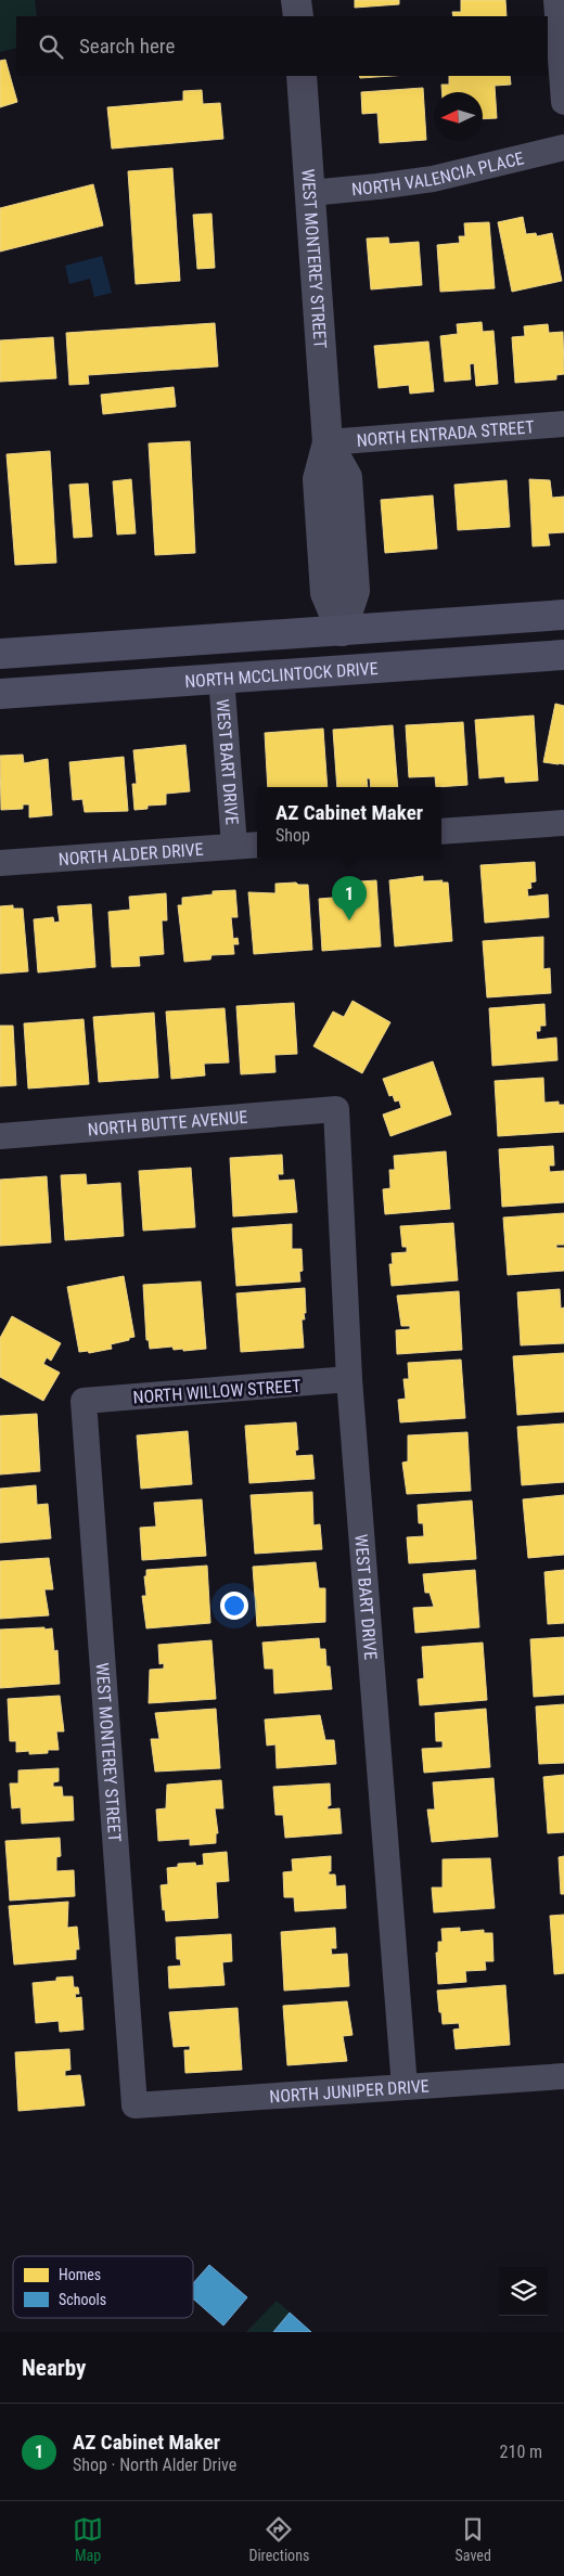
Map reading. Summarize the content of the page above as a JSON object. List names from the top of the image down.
{
  "streets": {
    "main road": ["NORTH MCCLINTOCK DRIVE"],
    "street": [
      "NORTH VALENCIA PLACE",
      "WEST MONTEREY STREET",
      "NORTH ENTRADA STREET",
      "WEST BART DRIVE",
      "NORTH ALDER DRIVE",
      "NORTH BUTTE AVENUE",
      "NORTH WILLOW STREET",
      "NORTH JUNIPER DRIVE"
    ]
  },
  "crossings": [
    ["NORTH VALENCIA PLACE", "WEST MONTEREY STREET"],
    ["WEST MONTEREY STREET", "NORTH ENTRADA STREET"],
    ["WEST MONTEREY STREET", "NORTH WILLOW STREET"],
    ["WEST MONTEREY STREET", "NORTH JUNIPER DRIVE"],
    ["NORTH MCCLINTOCK DRIVE", "WEST BART DRIVE"],
    ["WEST BART DRIVE", "NORTH ALDER DRIVE"],
    ["WEST BART DRIVE", "NORTH BUTTE AVENUE"],
    ["WEST BART DRIVE", "NORTH WILLOW STREET"],
    ["WEST BART DRIVE", "NORTH JUNIPER DRIVE"]
  ],
  "legend": ["Homes", "Schools"],
  "north": "left",
  "page": {
    "search": "Search here",
    "popup": ["AZ Cabinet Maker", "Shop"],
    "pins": "1",
    "heading": "Nearby",
    "list": [
      {
        "mark": "1",
        "name": "AZ Cabinet Maker",
        "note": "Shop · North Alder Drive",
        "value": "210 m"
      }
    ],
    "nav": ["Map", "Directions", "Saved"]
  }
}
